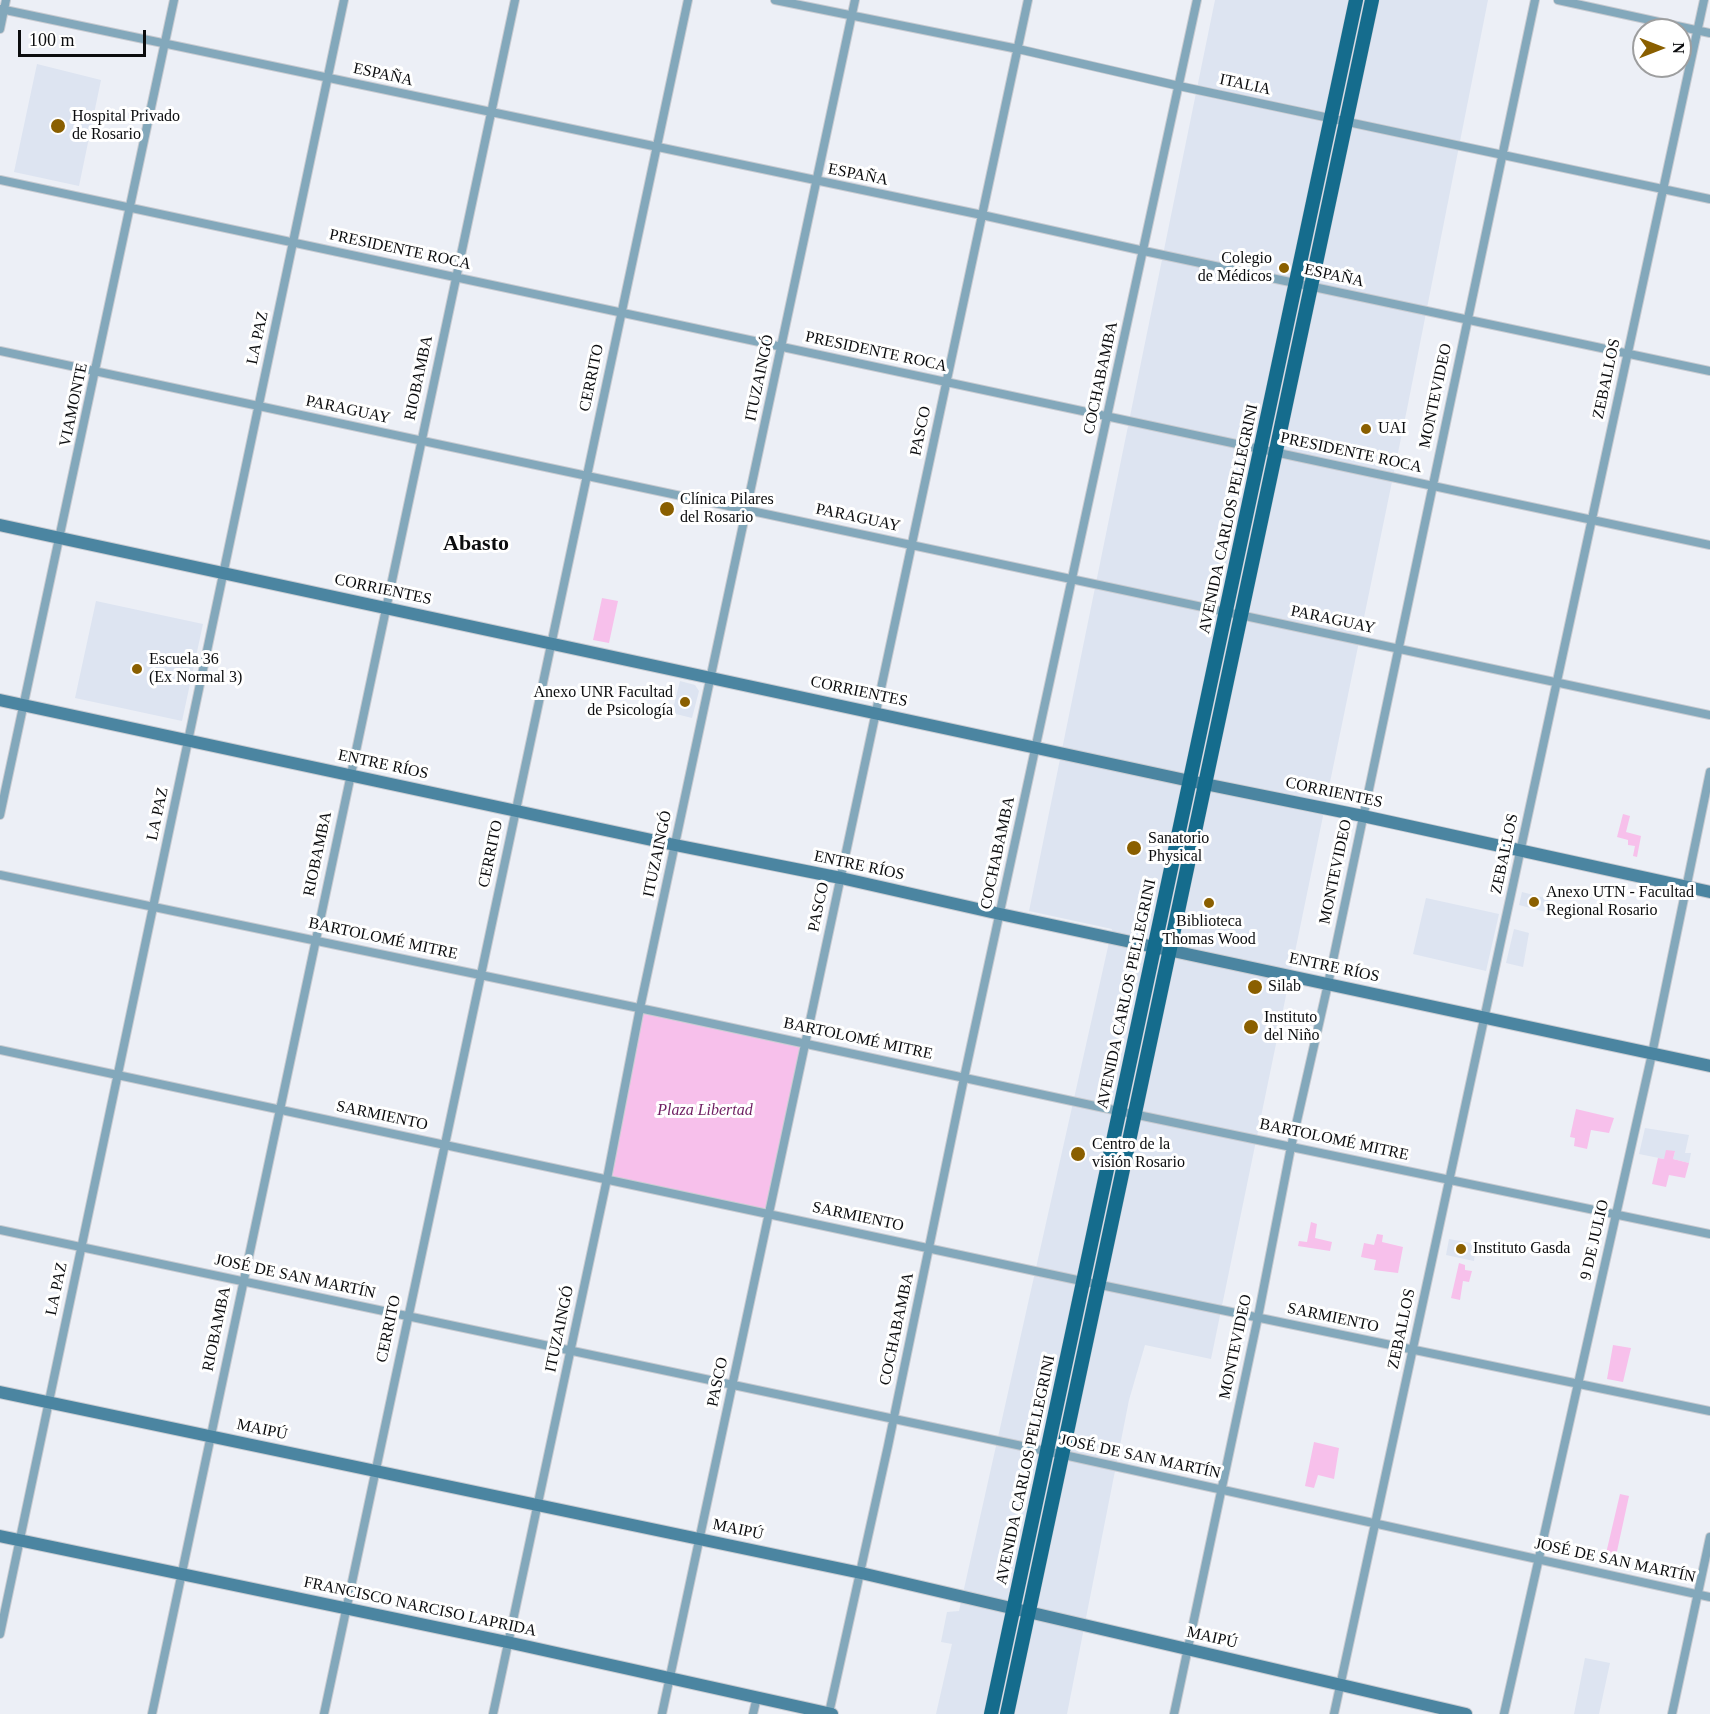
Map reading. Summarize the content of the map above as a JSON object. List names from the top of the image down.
{
  "streets": {
    "main road": [
      "AVENIDA CARLOS PELLEGRINI",
      "CORRIENTES",
      "ENTRE RÍOS",
      "MAIPÚ",
      "FRANCISCO NARCISO LAPRIDA"
    ],
    "street": [
      "ESPAÑA",
      "ITALIA",
      "PRESIDENTE ROCA",
      "LA PAZ",
      "RIOBAMBA",
      "CERRITO",
      "ITUZAINGÓ",
      "COCHABAMBA",
      "ZEBALLOS",
      "MONTEVIDEO",
      "VIAMONTE",
      "PARAGUAY",
      "PASCO",
      "BARTOLOMÉ MITRE",
      "SARMIENTO",
      "9 DE JULIO",
      "JOSÉ DE SAN MARTÍN"
    ]
  },
  "crossings": [
    ["ESPAÑA", "LA PAZ"],
    ["ESPAÑA", "RIOBAMBA"],
    ["ESPAÑA", "CERRITO"],
    ["ESPAÑA", "ITUZAINGÓ"],
    ["ESPAÑA", "COCHABAMBA"],
    ["ESPAÑA", "ZEBALLOS"],
    ["ESPAÑA", "MONTEVIDEO"],
    ["ESPAÑA", "VIAMONTE"],
    ["ESPAÑA", "PASCO"],
    ["ESPAÑA", "AVENIDA CARLOS PELLEGRINI"],
    ["ITALIA", "ITUZAINGÓ"],
    ["ITALIA", "COCHABAMBA"],
    ["ITALIA", "ZEBALLOS"],
    ["ITALIA", "MONTEVIDEO"],
    ["ITALIA", "PASCO"],
    ["ITALIA", "AVENIDA CARLOS PELLEGRINI"],
    ["PRESIDENTE ROCA", "LA PAZ"],
    ["PRESIDENTE ROCA", "RIOBAMBA"],
    ["PRESIDENTE ROCA", "CERRITO"],
    ["PRESIDENTE ROCA", "ITUZAINGÓ"],
    ["PRESIDENTE ROCA", "COCHABAMBA"],
    ["PRESIDENTE ROCA", "ZEBALLOS"],
    ["PRESIDENTE ROCA", "MONTEVIDEO"],
    ["PRESIDENTE ROCA", "VIAMONTE"],
    ["PRESIDENTE ROCA", "PASCO"],
    ["PRESIDENTE ROCA", "AVENIDA CARLOS PELLEGRINI"],
    ["LA PAZ", "PARAGUAY"],
    ["LA PAZ", "CORRIENTES"],
    ["LA PAZ", "ENTRE RÍOS"],
    ["LA PAZ", "BARTOLOMÉ MITRE"],
    ["LA PAZ", "SARMIENTO"],
    ["LA PAZ", "JOSÉ DE SAN MARTÍN"],
    ["LA PAZ", "MAIPÚ"],
    ["LA PAZ", "FRANCISCO NARCISO LAPRIDA"],
    ["RIOBAMBA", "PARAGUAY"],
    ["RIOBAMBA", "CORRIENTES"],
    ["RIOBAMBA", "ENTRE RÍOS"],
    ["RIOBAMBA", "BARTOLOMÉ MITRE"],
    ["RIOBAMBA", "SARMIENTO"],
    ["RIOBAMBA", "JOSÉ DE SAN MARTÍN"],
    ["RIOBAMBA", "MAIPÚ"],
    ["RIOBAMBA", "FRANCISCO NARCISO LAPRIDA"],
    ["CERRITO", "PARAGUAY"],
    ["CERRITO", "CORRIENTES"],
    ["CERRITO", "ENTRE RÍOS"],
    ["CERRITO", "BARTOLOMÉ MITRE"],
    ["CERRITO", "SARMIENTO"],
    ["CERRITO", "JOSÉ DE SAN MARTÍN"],
    ["CERRITO", "MAIPÚ"],
    ["CERRITO", "FRANCISCO NARCISO LAPRIDA"],
    ["ITUZAINGÓ", "PARAGUAY"],
    ["ITUZAINGÓ", "CORRIENTES"],
    ["ITUZAINGÓ", "ENTRE RÍOS"],
    ["ITUZAINGÓ", "BARTOLOMÉ MITRE"],
    ["ITUZAINGÓ", "SARMIENTO"],
    ["ITUZAINGÓ", "JOSÉ DE SAN MARTÍN"],
    ["ITUZAINGÓ", "MAIPÚ"],
    ["ITUZAINGÓ", "FRANCISCO NARCISO LAPRIDA"],
    ["COCHABAMBA", "PARAGUAY"],
    ["COCHABAMBA", "CORRIENTES"],
    ["COCHABAMBA", "ENTRE RÍOS"],
    ["COCHABAMBA", "BARTOLOMÉ MITRE"],
    ["COCHABAMBA", "SARMIENTO"],
    ["COCHABAMBA", "JOSÉ DE SAN MARTÍN"],
    ["COCHABAMBA", "MAIPÚ"],
    ["COCHABAMBA", "FRANCISCO NARCISO LAPRIDA"],
    ["ZEBALLOS", "PARAGUAY"],
    ["ZEBALLOS", "CORRIENTES"],
    ["ZEBALLOS", "ENTRE RÍOS"],
    ["ZEBALLOS", "BARTOLOMÉ MITRE"],
    ["ZEBALLOS", "SARMIENTO"],
    ["ZEBALLOS", "JOSÉ DE SAN MARTÍN"],
    ["ZEBALLOS", "MAIPÚ"],
    ["MONTEVIDEO", "PARAGUAY"],
    ["MONTEVIDEO", "CORRIENTES"],
    ["MONTEVIDEO", "ENTRE RÍOS"],
    ["MONTEVIDEO", "BARTOLOMÉ MITRE"],
    ["MONTEVIDEO", "SARMIENTO"],
    ["MONTEVIDEO", "JOSÉ DE SAN MARTÍN"],
    ["MONTEVIDEO", "MAIPÚ"],
    ["VIAMONTE", "PARAGUAY"],
    ["VIAMONTE", "CORRIENTES"],
    ["VIAMONTE", "ENTRE RÍOS"],
    ["PARAGUAY", "PASCO"],
    ["PARAGUAY", "AVENIDA CARLOS PELLEGRINI"],
    ["PASCO", "CORRIENTES"],
    ["PASCO", "ENTRE RÍOS"],
    ["PASCO", "BARTOLOMÉ MITRE"],
    ["PASCO", "SARMIENTO"],
    ["PASCO", "JOSÉ DE SAN MARTÍN"],
    ["PASCO", "MAIPÚ"],
    ["PASCO", "FRANCISCO NARCISO LAPRIDA"],
    ["AVENIDA CARLOS PELLEGRINI", "CORRIENTES"],
    ["AVENIDA CARLOS PELLEGRINI", "ENTRE RÍOS"],
    ["AVENIDA CARLOS PELLEGRINI", "BARTOLOMÉ MITRE"],
    ["AVENIDA CARLOS PELLEGRINI", "SARMIENTO"],
    ["AVENIDA CARLOS PELLEGRINI", "JOSÉ DE SAN MARTÍN"],
    ["AVENIDA CARLOS PELLEGRINI", "MAIPÚ"],
    ["CORRIENTES", "9 DE JULIO"],
    ["ENTRE RÍOS", "9 DE JULIO"],
    ["BARTOLOMÉ MITRE", "9 DE JULIO"],
    ["SARMIENTO", "9 DE JULIO"],
    ["9 DE JULIO", "JOSÉ DE SAN MARTÍN"]
  ],
  "districts": ["Abasto"],
  "parks": ["Plaza Libertad"],
  "places": [
    "Hospital Privado de Rosario",
    "Colegio de Médicos",
    "UAI",
    "Clínica Pilares del Rosario",
    "Escuela 36 (Ex Normal 3)",
    "Anexo UNR Facultad de Psicología",
    "Sanatorio Physical",
    "Anexo UTN - Facultad Regional Rosario",
    "Biblioteca Thomas Wood",
    "Silab",
    "Instituto del Niño",
    "Centro de la visión Rosario",
    "Instituto Gasda"
  ],
  "scale_bar": "100 m",
  "north": "right"
}
